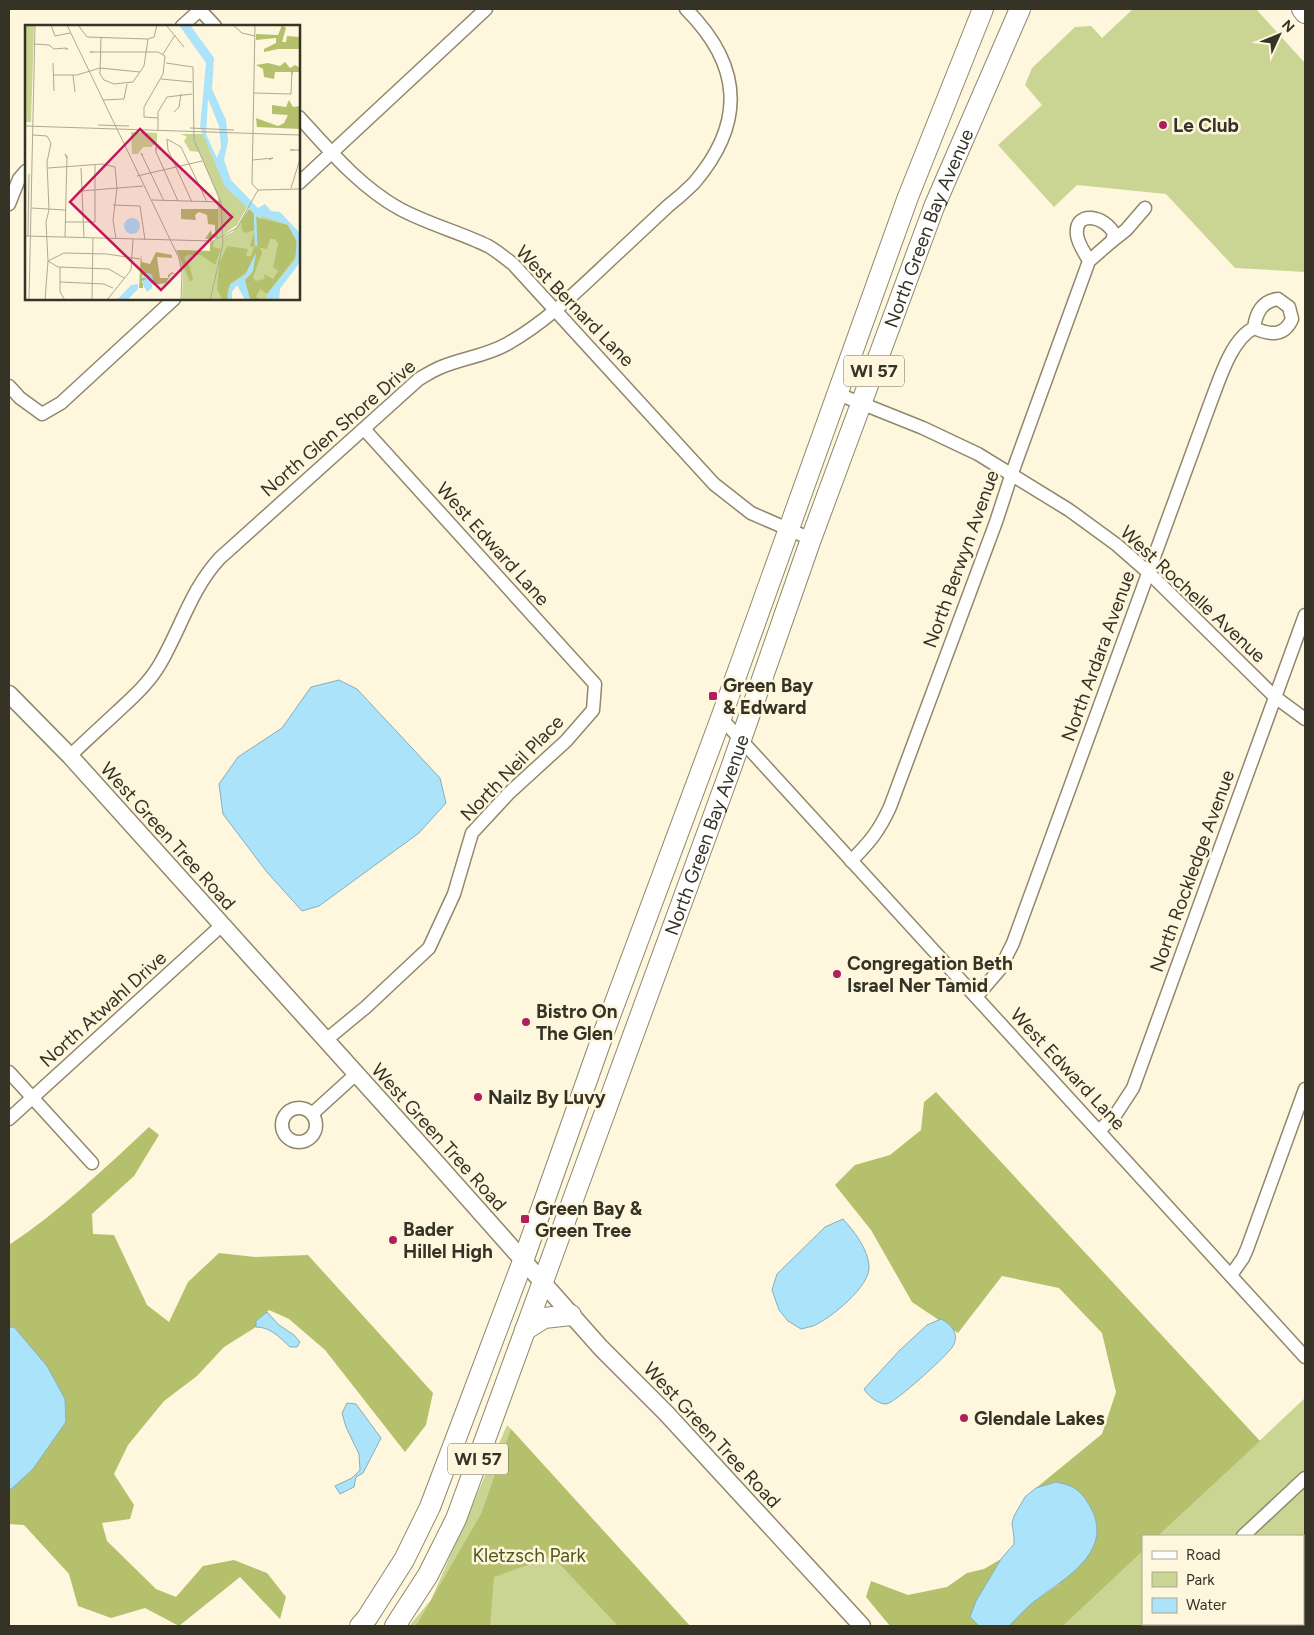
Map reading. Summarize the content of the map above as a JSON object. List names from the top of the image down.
{
  "streets": {
    "main road": ["North Green Bay Avenue", "WI 57"],
    "street": [
      "West Bernard Lane",
      "North Glen Shore Drive",
      "West Edward Lane",
      "North Berwyn Avenue",
      "West Rochelle Avenue",
      "North Ardara Avenue",
      "North Neil Place",
      "West Green Tree Road",
      "North Rockledge Avenue",
      "North Atwahl Drive"
    ]
  },
  "crossings": [
    ["North Green Bay Avenue", "West Bernard Lane"],
    ["North Green Bay Avenue", "West Edward Lane"],
    ["North Green Bay Avenue", "West Rochelle Avenue"],
    ["North Green Bay Avenue", "West Green Tree Road"],
    ["West Bernard Lane", "North Glen Shore Drive"],
    ["North Glen Shore Drive", "West Edward Lane"],
    ["North Glen Shore Drive", "West Green Tree Road"],
    ["West Edward Lane", "North Berwyn Avenue"],
    ["West Edward Lane", "North Ardara Avenue"],
    ["West Edward Lane", "North Neil Place"],
    ["West Edward Lane", "North Rockledge Avenue"],
    ["North Berwyn Avenue", "West Rochelle Avenue"],
    ["West Rochelle Avenue", "North Ardara Avenue"],
    ["West Rochelle Avenue", "North Rockledge Avenue"],
    ["North Neil Place", "West Green Tree Road"],
    ["West Green Tree Road", "North Atwahl Drive"]
  ],
  "parks": ["Kletzsch Park"],
  "places": {
    "other": [
      "Le Club",
      "Congregation Beth Israel Ner Tamid",
      "Bistro On The Glen",
      "Nailz By Luvy",
      "Bader Hillel High",
      "Glendale Lakes"
    ],
    "transit": ["Green Bay & Edward", "Green Bay & Green Tree"]
  },
  "legend": ["Road", "Park", "Water"],
  "north": "top right"
}
